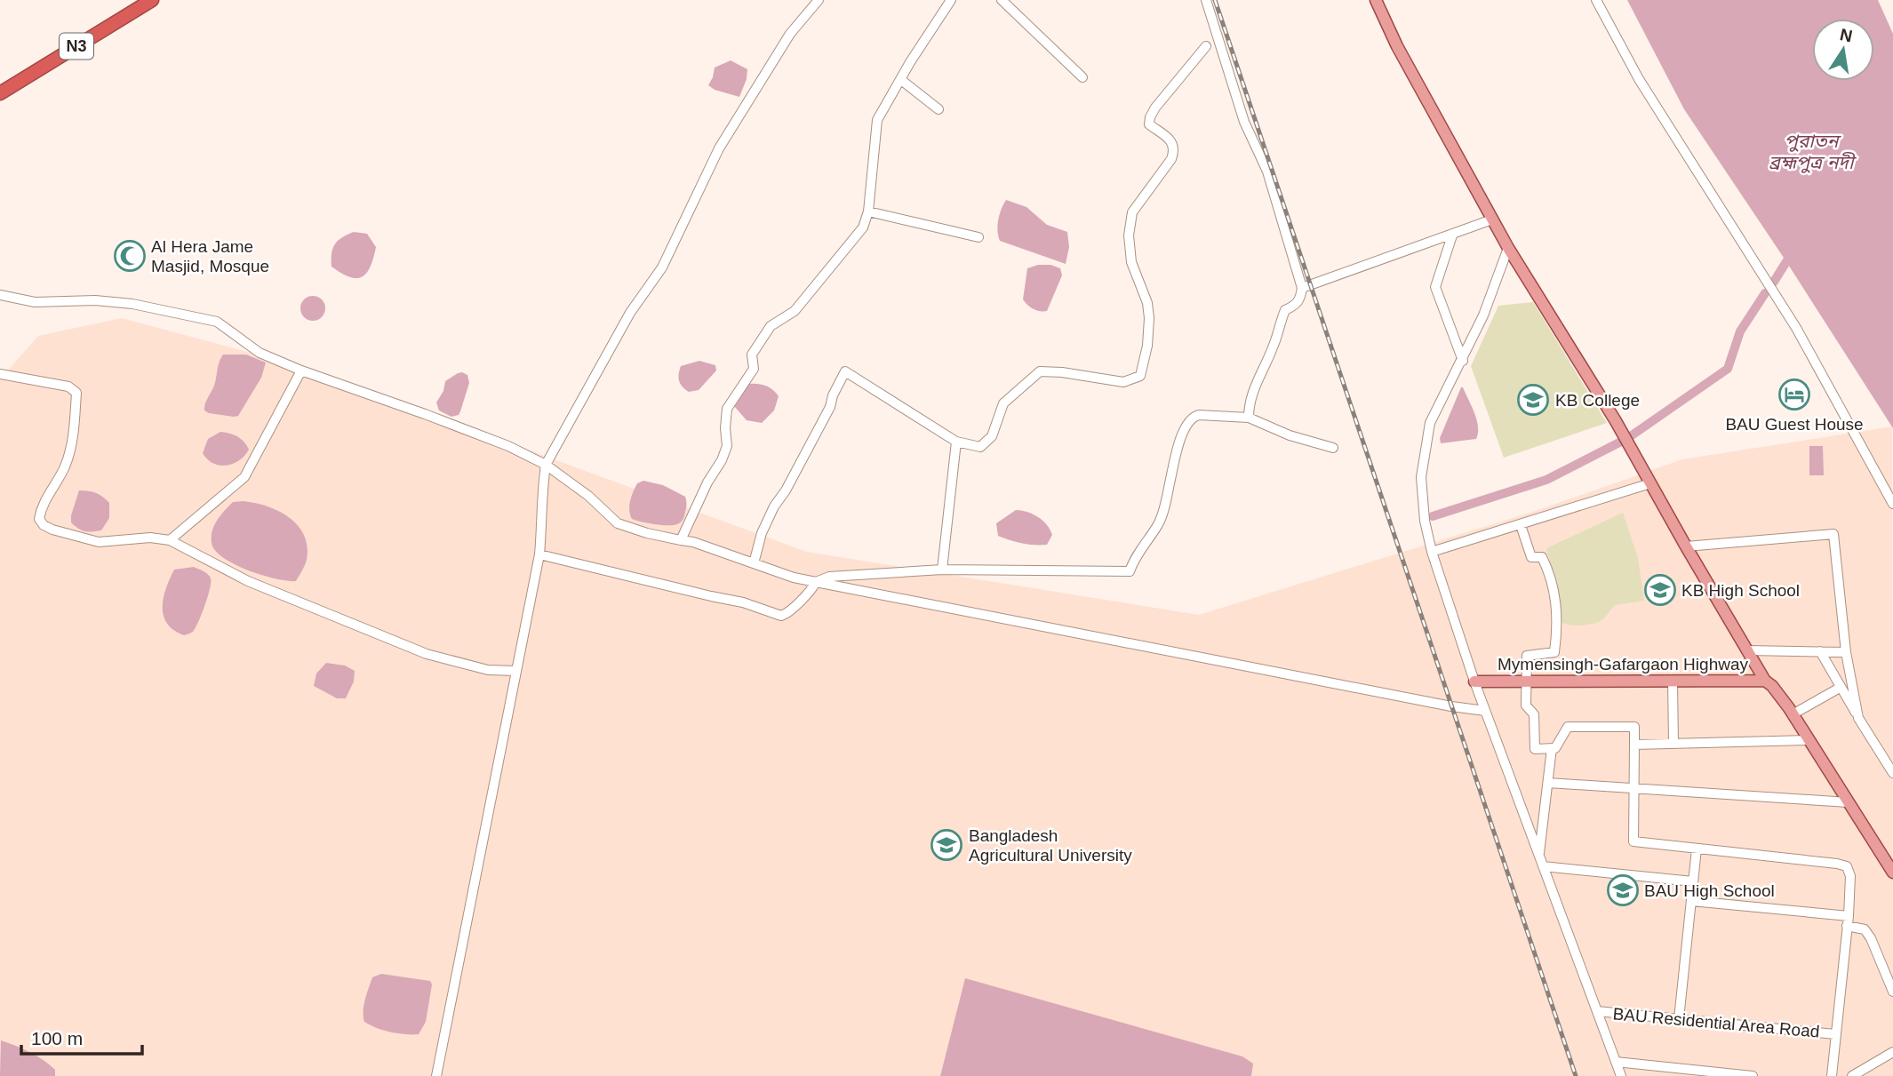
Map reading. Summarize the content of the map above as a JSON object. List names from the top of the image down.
{
  "streets": {
    "highway": ["N3"],
    "main road": ["Mymensingh-Gafargaon Highway"],
    "street": ["BAU Residential Area Road"]
  },
  "water": ["পুরাতন ব্রহ্মপুত্র নদী"],
  "places": {
    "mosque": ["Al Hera Jame Masjid, Mosque"],
    "hotel": ["BAU Guest House"],
    "school or university": [
      "KB College",
      "KB High School",
      "Bangladesh Agricultural University",
      "BAU High School"
    ]
  },
  "scale_bar": "100 m",
  "north": "top"
}
